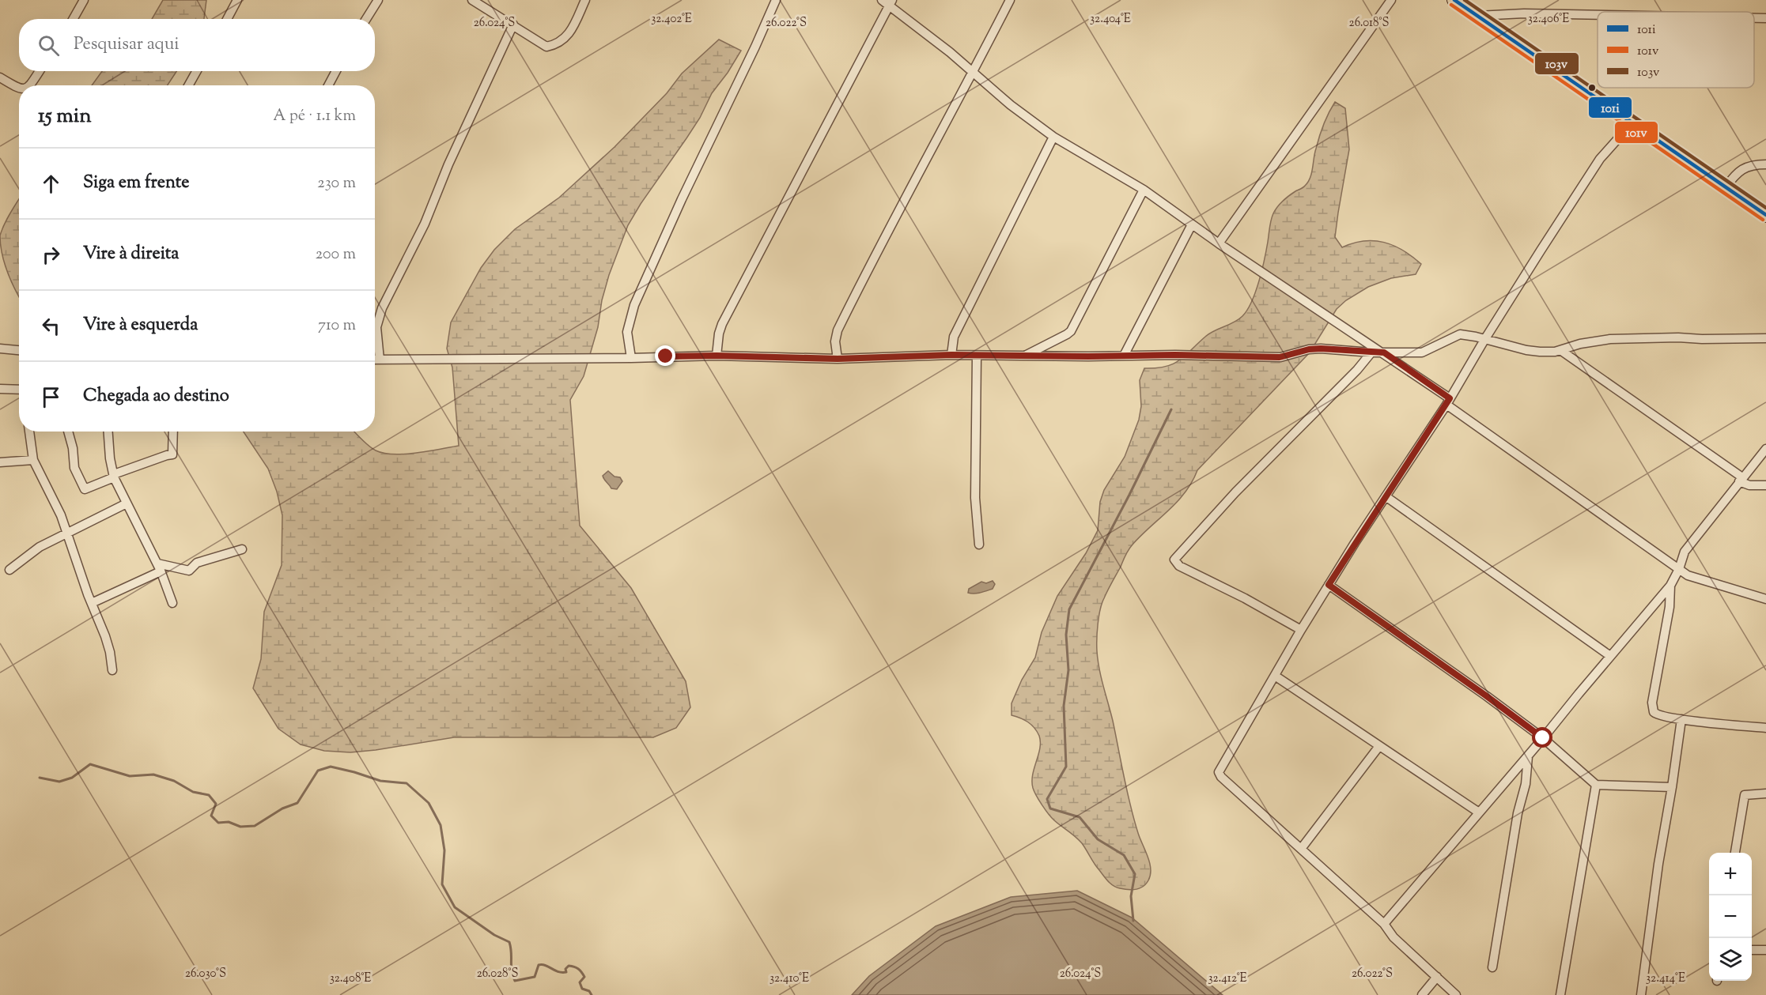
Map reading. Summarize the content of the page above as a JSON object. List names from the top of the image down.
{
  "lines": ["transit line 101i", "transit line 103v", "transit line 101v"],
  "legend": ["101i", "101v", "103v"],
  "page": {
    "search": "Pesquisar aqui",
    "heading": ["15 min", "A pé · 1.1 km"],
    "list": [
      ["Siga em frente", "230 m"],
      ["Vire à direita", "200 m"],
      ["Vire à esquerda", "710 m"],
      "Chegada ao destino"
    ],
    "map_buttons": ["+", "−"]
  },
  "coordinates": [
    "32.402°E",
    "32.404°E",
    "32.406°E",
    "26.024°S",
    "26.022°S",
    "26.018°S",
    "26.030°S",
    "26.028°S",
    "32.408°E",
    "32.410°E",
    "32.412°E",
    "32.414°E"
  ]
}
